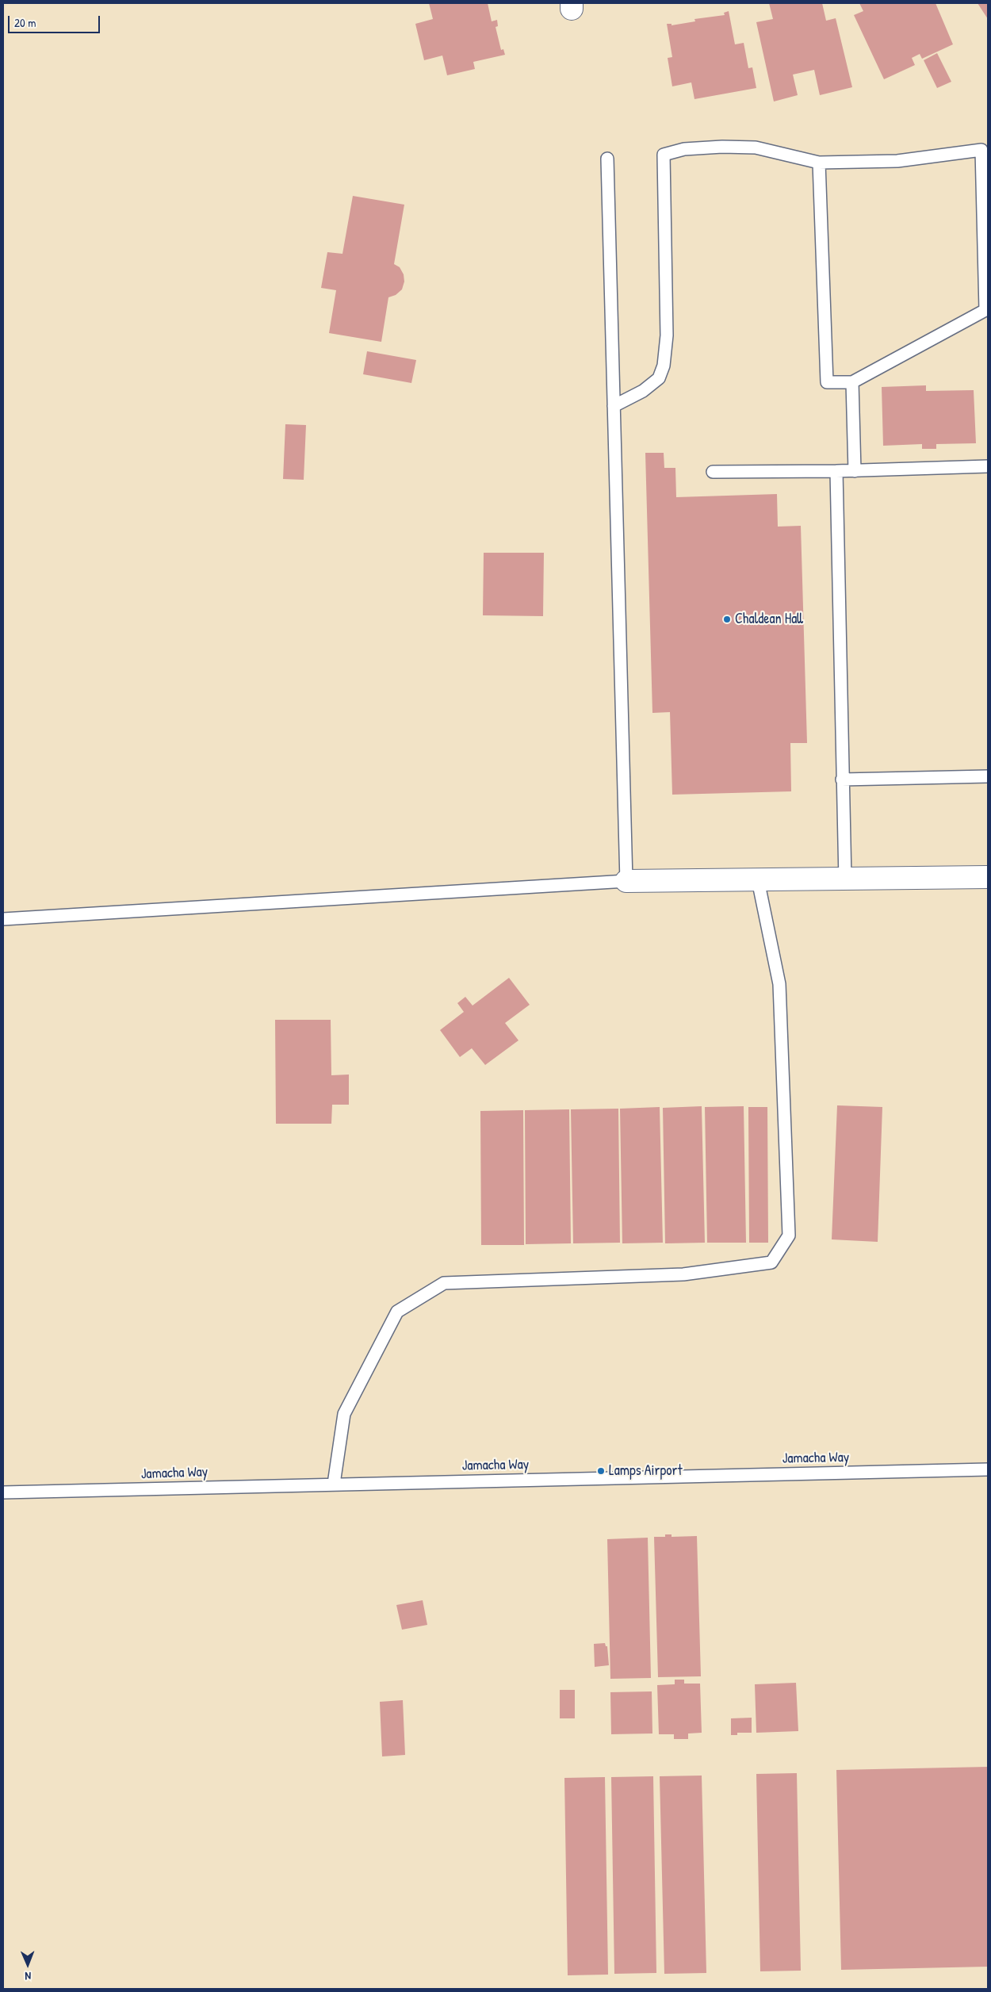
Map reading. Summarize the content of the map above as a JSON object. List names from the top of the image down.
{
  "streets": {
    "lane": ["Jamacha Way"]
  },
  "places": ["Chaldean Hall", "Lamps Airport"],
  "scale_bar": "20 m",
  "north": "bottom"
}
